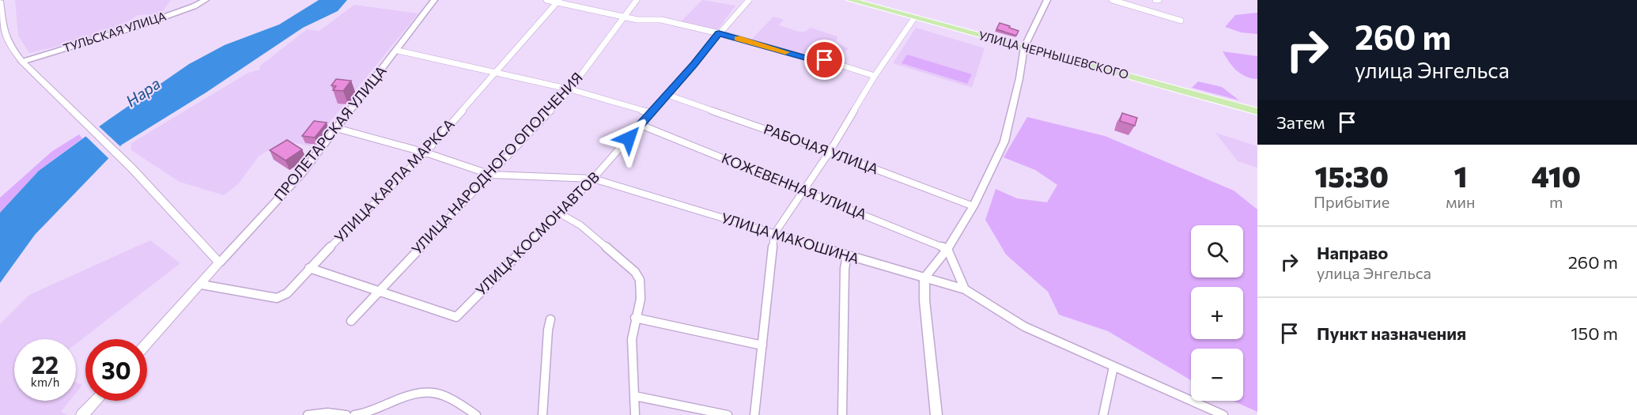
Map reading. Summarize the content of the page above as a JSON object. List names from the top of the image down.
{
  "streets": {
    "main road": ["УЛИЦА ЧЕРНЫШЕВСКОГО"],
    "street": [
      "ТУЛЬСКАЯ УЛИЦА",
      "ПРОЛЕТАРСКАЯ УЛИЦА",
      "РАБОЧАЯ УЛИЦА",
      "УЛИЦА НАРОДНОГО ОПОЛЧЕНИЯ",
      "УЛИЦА КАРЛА МАРКСА",
      "КОЖЕВЕННАЯ УЛИЦА",
      "УЛИЦА КОСМОНАВТОВ",
      "УЛИЦА МАКОШИНА"
    ]
  },
  "crossings": [
    ["ПРОЛЕТАРСКАЯ УЛИЦА", "УЛИЦА МАКОШИНА"],
    ["РАБОЧАЯ УЛИЦА", "УЛИЦА КОСМОНАВТОВ"],
    ["УЛИЦА НАРОДНОГО ОПОЛЧЕНИЯ", "УЛИЦА КОСМОНАВТОВ"],
    ["УЛИЦА НАРОДНОГО ОПОЛЧЕНИЯ", "УЛИЦА МАКОШИНА"],
    ["УЛИЦА КАРЛА МАРКСА", "УЛИЦА МАКОШИНА"],
    ["КОЖЕВЕННАЯ УЛИЦА", "УЛИЦА КОСМОНАВТОВ"],
    ["УЛИЦА КОСМОНАВТОВ", "УЛИЦА МАКОШИНА"]
  ],
  "water": ["Нара"],
  "page": {
    "turn": ["260 m", "улица Энгельса"],
    "then": "Затем",
    "eta": [
      "15:30",
      "Прибытие",
      "1",
      "мин",
      "410",
      "m"
    ],
    "map_buttons": ["+", "−"],
    "list": [
      {
        "name": "Направо",
        "note": "улица Энгельса",
        "value": "260 m"
      },
      {
        "name": "Пункт назначения",
        "value": "150 m"
      }
    ],
    "speed": "22 km/h",
    "limit": "30"
  }
}
